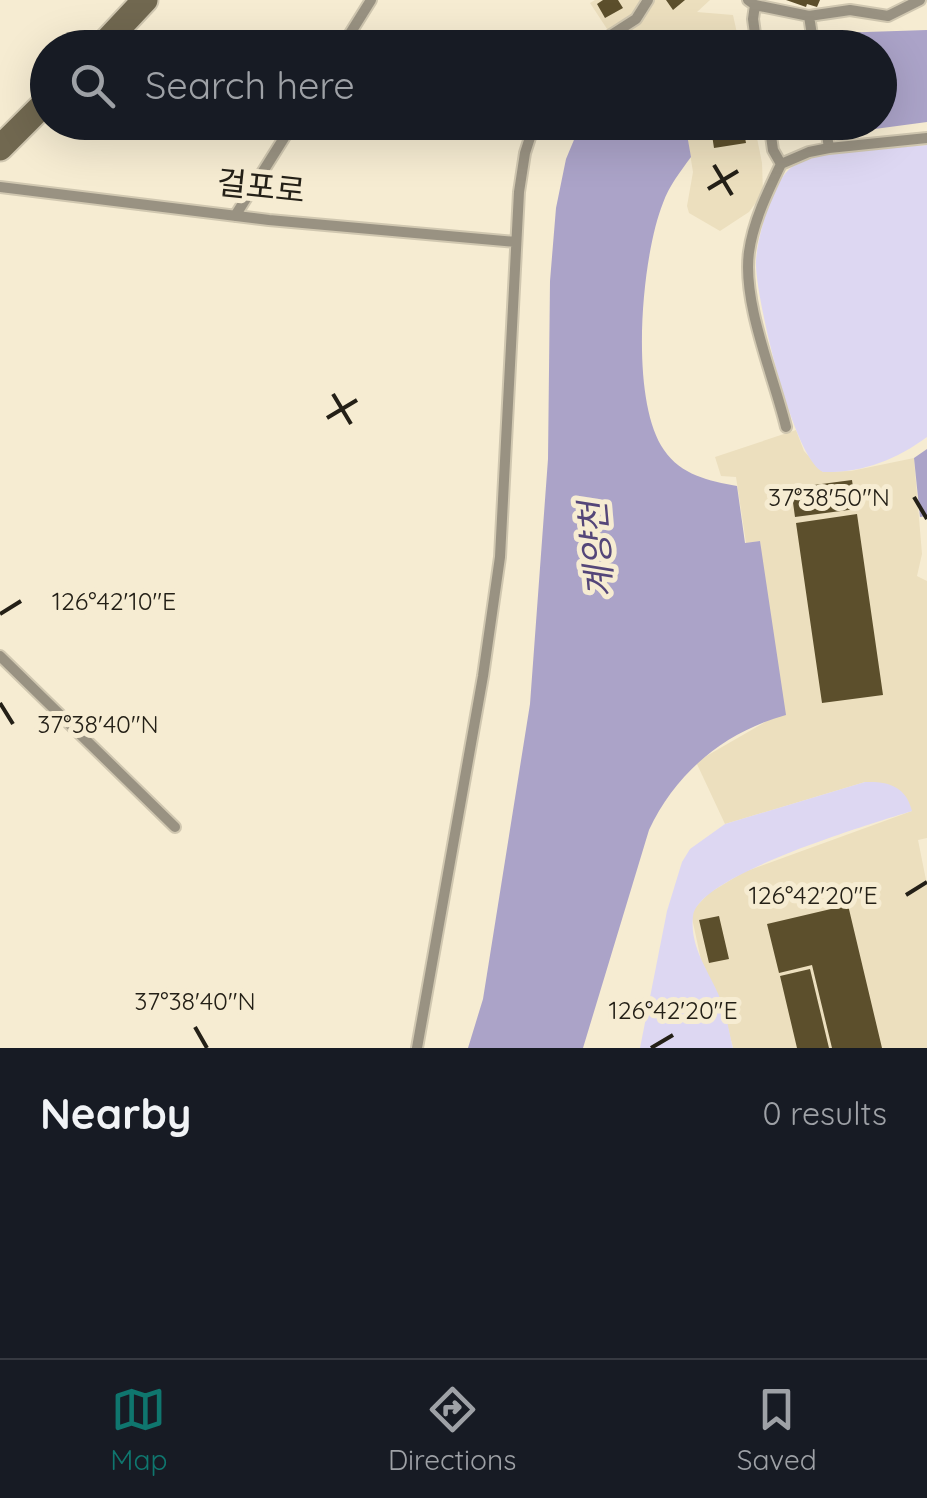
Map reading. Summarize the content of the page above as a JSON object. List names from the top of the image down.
{
  "streets": {
    "lane": ["걸포로"]
  },
  "water": ["계양천"],
  "page": {
    "search": "Search here",
    "heading": ["Nearby", "0 results"],
    "nav": ["Map", "Directions", "Saved"]
  },
  "coordinates": [
    "37°38'50\"N",
    "126°42'10\"E",
    "37°38'40\"N",
    "126°42'20\"E"
  ]
}
